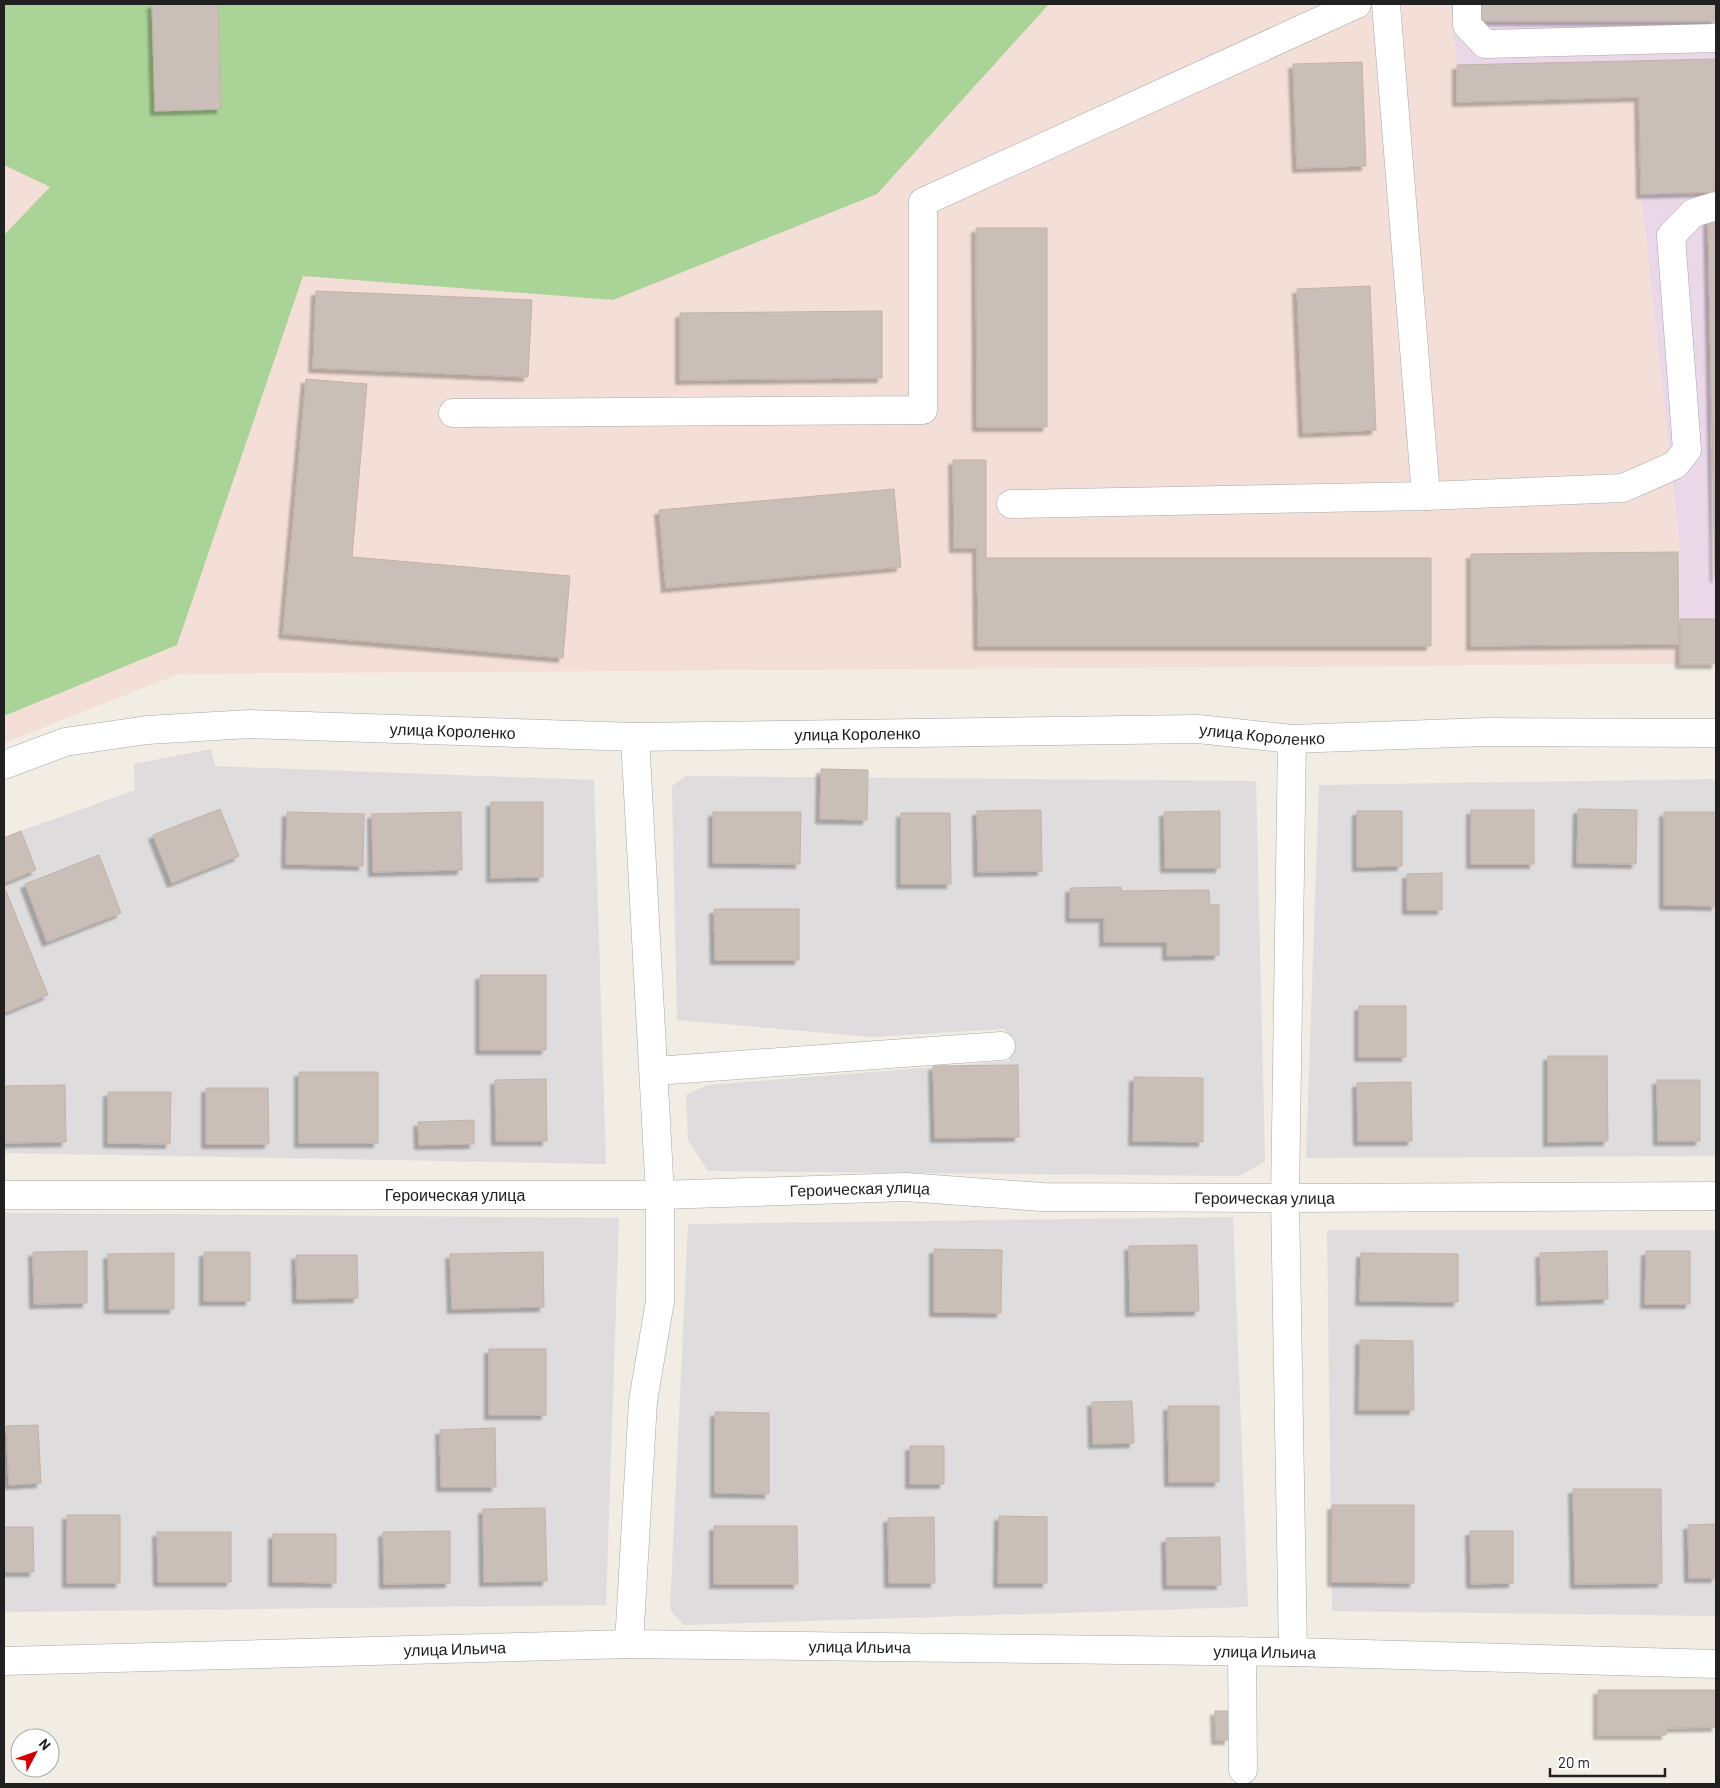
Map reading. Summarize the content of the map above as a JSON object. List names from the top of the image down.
{
  "streets": {
    "street": ["улица Короленко", "Героическая улица", "улица Ильича"]
  },
  "scale_bar": "20 m",
  "north": "top right"
}
